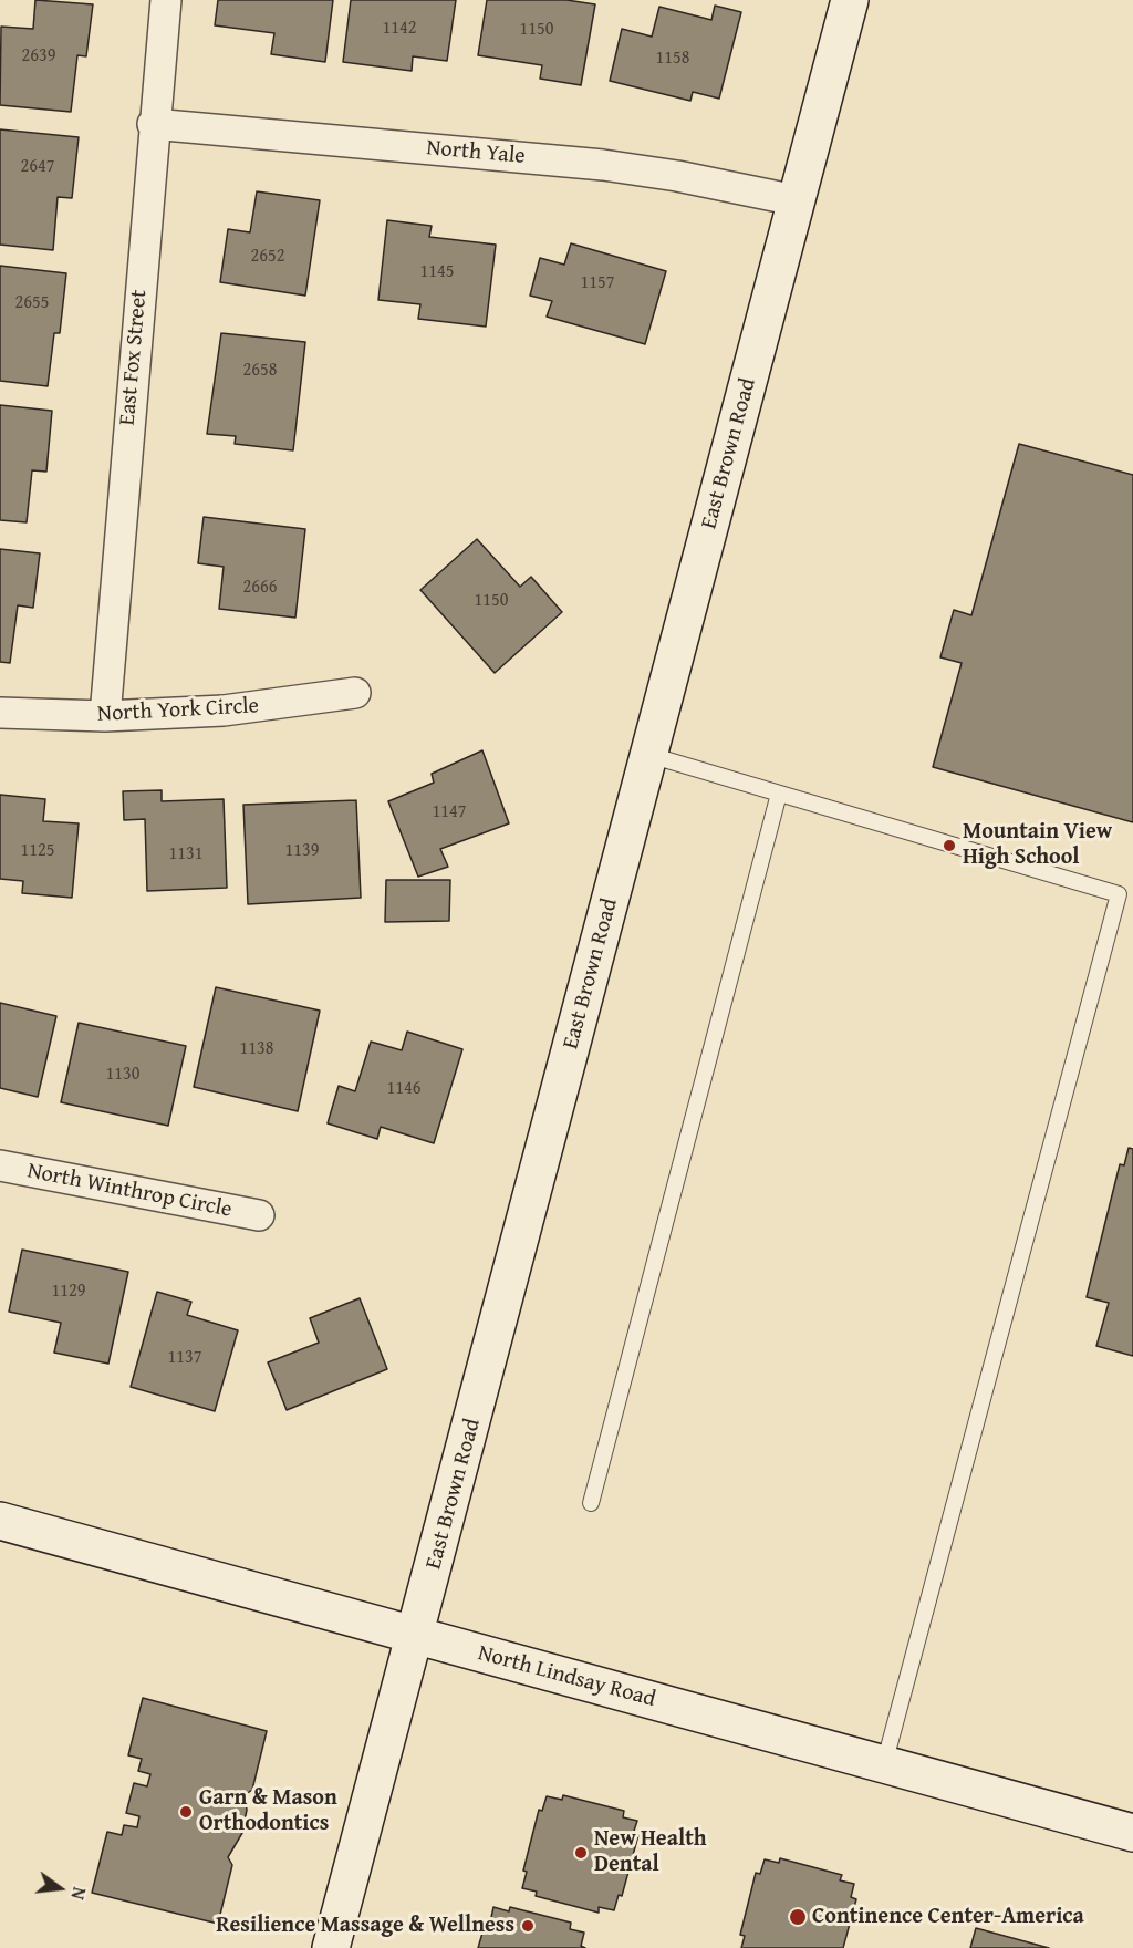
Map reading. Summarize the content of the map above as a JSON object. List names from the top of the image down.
{
  "streets": {
    "main road": ["East Brown Road", "North Lindsay Road"],
    "street": [
      "North Yale",
      "East Fox Street",
      "North York Circle",
      "North Winthrop Circle"
    ]
  },
  "crossings": [
    ["North Yale", "East Fox Street"],
    ["North Yale", "East Brown Road"],
    ["East Fox Street", "North York Circle"],
    ["East Brown Road", "North Lindsay Road"]
  ],
  "places": [
    "Mountain View High School",
    "Garn & Mason Orthodontics",
    "New Health Dental",
    "Continence Center-America",
    "Resilience Massage & Wellness"
  ],
  "house_numbers": [
    "1142",
    "1150",
    "2639",
    "1158",
    "2647",
    "2652",
    "1145",
    "1157",
    "2655",
    "2658",
    "2666",
    "1150",
    "1147",
    "1125",
    "1139",
    "1131",
    "1138",
    "1130",
    "1146",
    "1129",
    "1137"
  ],
  "north": "right"
}
